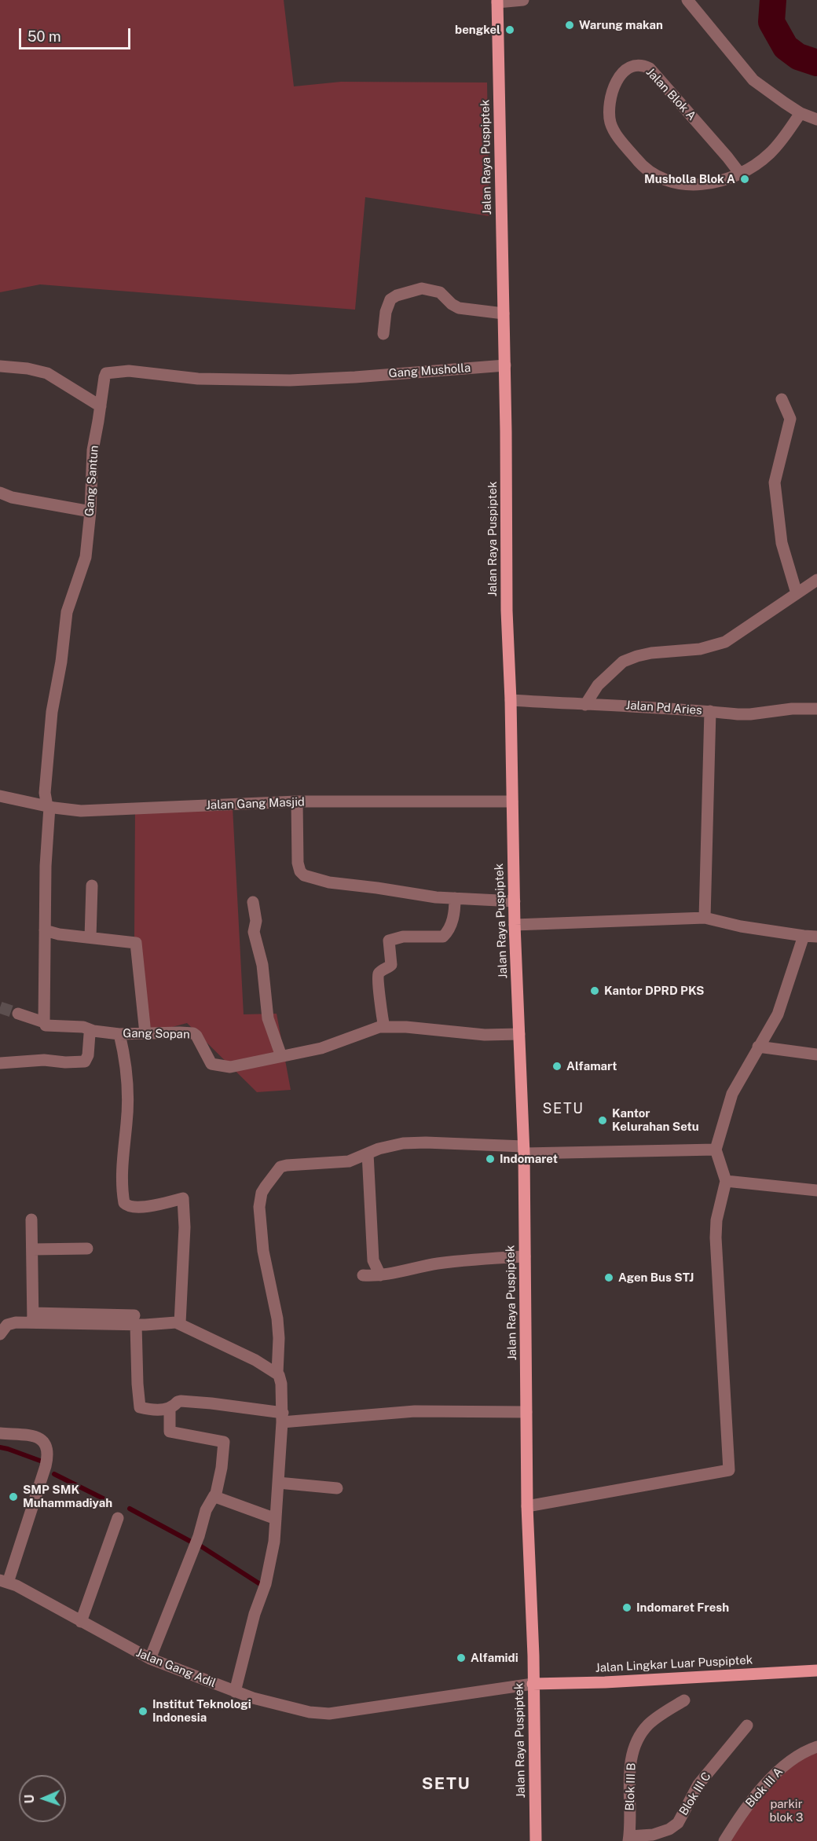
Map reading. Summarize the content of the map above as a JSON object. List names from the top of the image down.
{
  "streets": {
    "main road": ["Jalan Raya Puspiptek", "Jalan Lingkar Luar Puspiptek"],
    "street": [
      "Jalan Blok A",
      "Gang Musholla",
      "Gang Santun",
      "Jalan Pd Aries",
      "Jalan Gang Masjid",
      "Gang Sopan",
      "Jalan Gang Adil",
      "Blok III B",
      "Blok III A",
      "Blok III C"
    ]
  },
  "crossings": [
    ["Jalan Raya Puspiptek", "Gang Musholla"],
    ["Jalan Raya Puspiptek", "Jalan Pd Aries"],
    ["Jalan Raya Puspiptek", "Jalan Gang Masjid"],
    ["Jalan Raya Puspiptek", "Gang Sopan"],
    ["Jalan Raya Puspiptek", "Jalan Lingkar Luar Puspiptek"],
    ["Jalan Raya Puspiptek", "Jalan Gang Adil"],
    ["Gang Musholla", "Gang Santun"],
    ["Gang Santun", "Jalan Gang Masjid"],
    ["Jalan Lingkar Luar Puspiptek", "Jalan Gang Adil"],
    ["Blok III B", "Blok III C"]
  ],
  "districts": ["SETU", "SETU"],
  "parks": ["parkir blok 3"],
  "places": [
    "Warung makan",
    "bengkel",
    "Musholla Blok A",
    "Kantor DPRD PKS",
    "Alfamart",
    "Kantor Kelurahan Setu",
    "Indomaret",
    "Agen Bus STJ",
    "SMP SMK Muhammadiyah",
    "Indomaret Fresh",
    "Alfamidi",
    "Institut Teknologi Indonesia"
  ],
  "scale_bar": "50 m",
  "north": "left"
}
